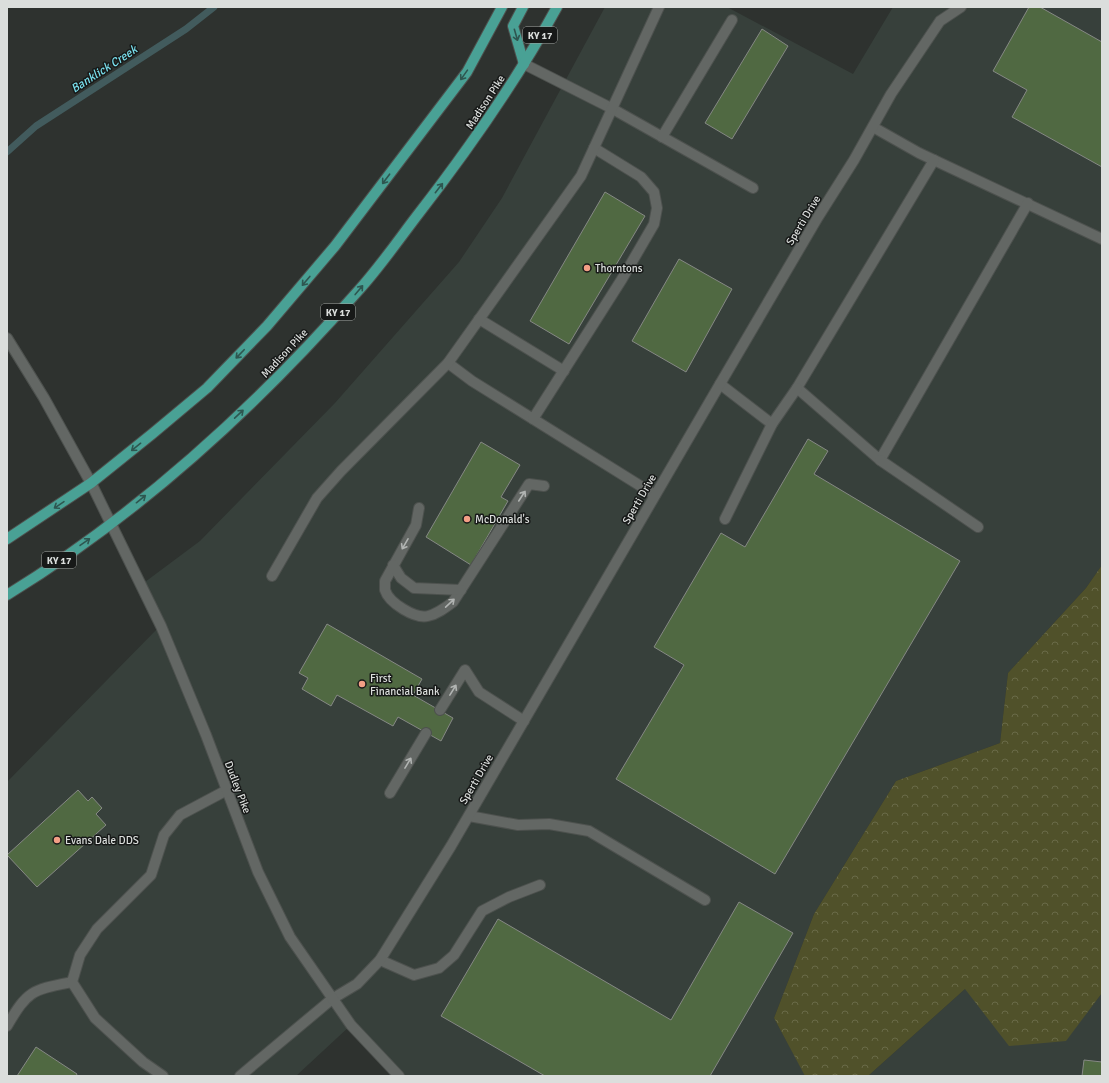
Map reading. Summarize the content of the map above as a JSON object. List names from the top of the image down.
{
  "streets": {
    "main road": ["KY 17", "Madison Pike"],
    "street": ["Sperti Drive", "Dudley Pike"]
  },
  "crossings": [
    ["Madison Pike", "Dudley Pike"],
    ["Sperti Drive", "Dudley Pike"]
  ],
  "water": ["Banklick Creek"],
  "places": [
    "Thorntons",
    "McDonald's",
    "First Financial Bank",
    "Evans Dale DDS"
  ]
}
